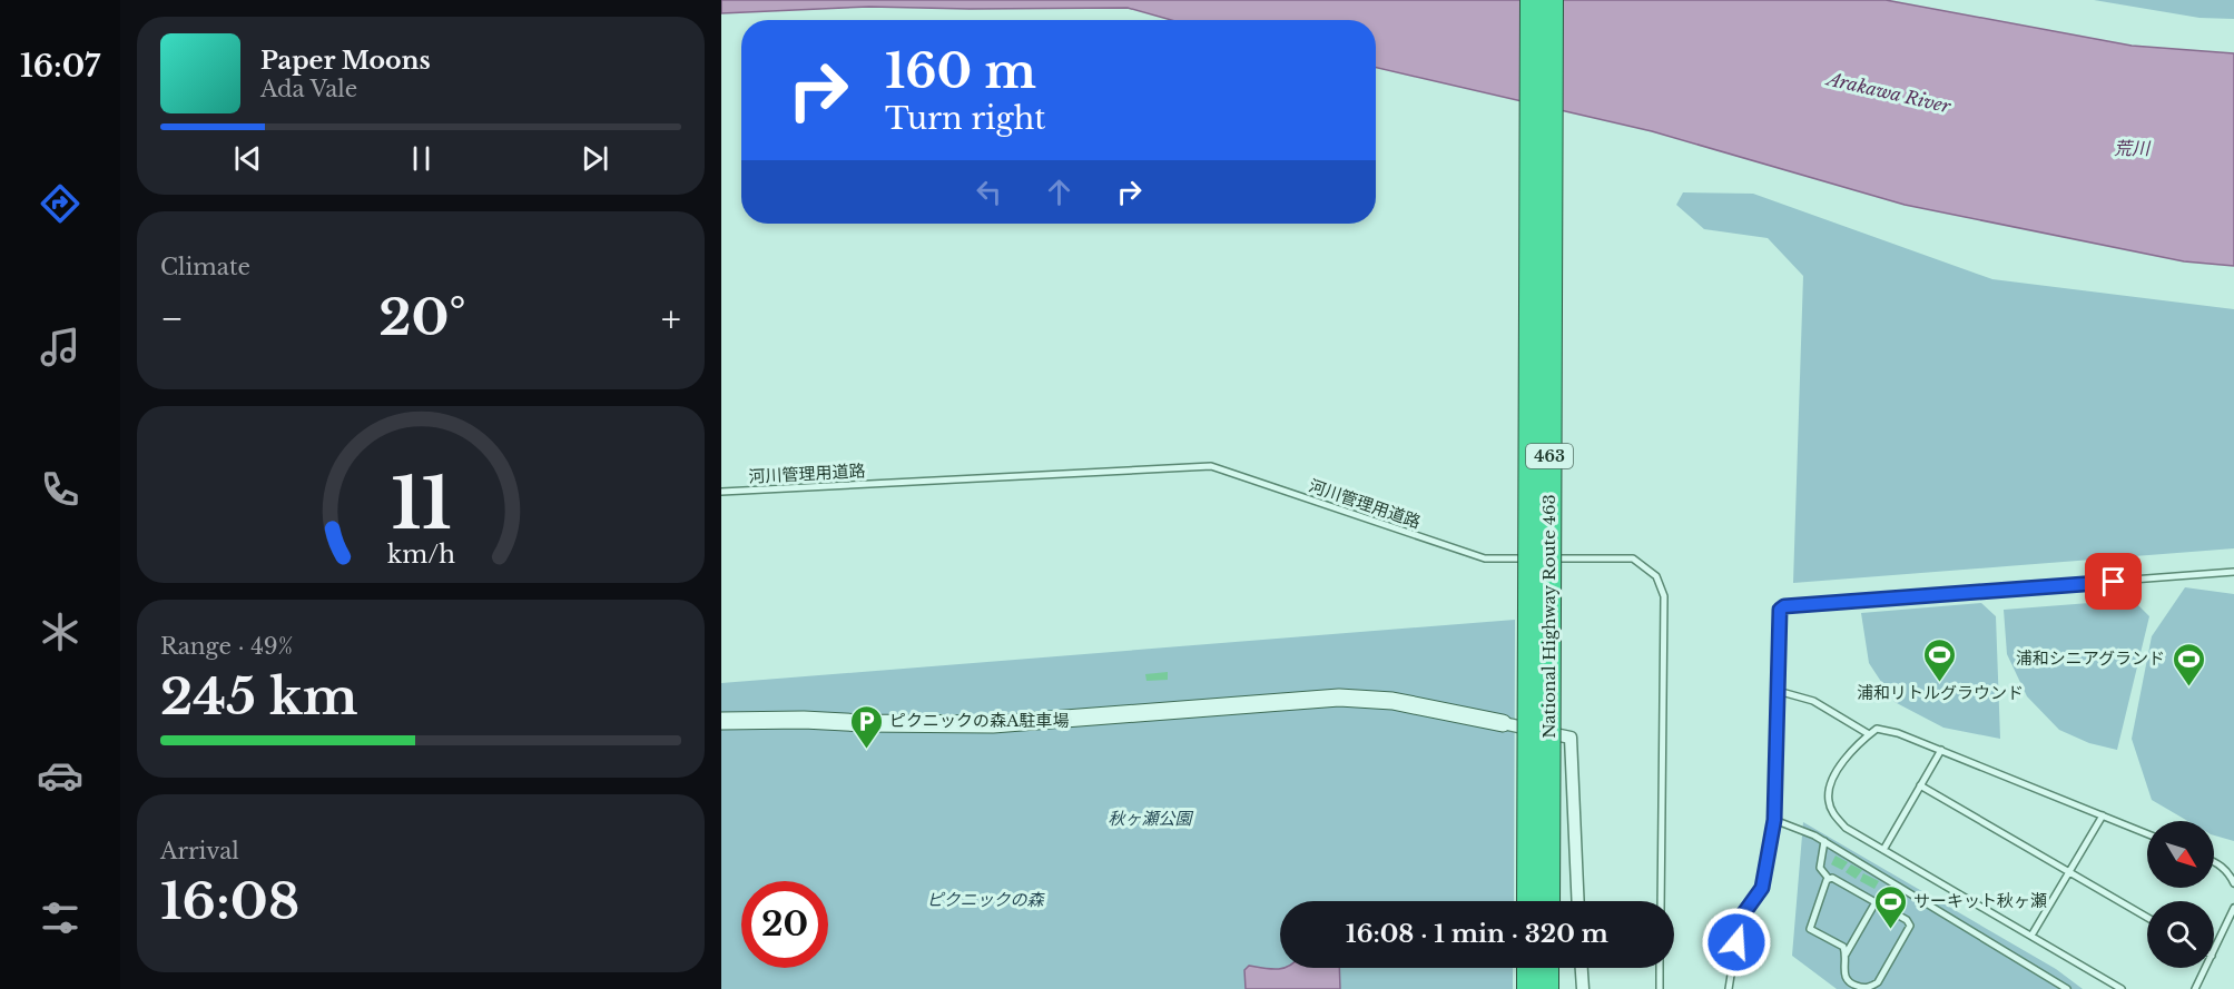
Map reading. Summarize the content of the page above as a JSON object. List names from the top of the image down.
{
  "streets": {
    "highway": ["463", "National Highway Route 463"],
    "lane": ["河川管理用道路"]
  },
  "water": ["Arakawa River", "荒川"],
  "parks": ["秋ヶ瀬公園", "ピクニックの森"],
  "places": {
    "sports": ["浦和リトルグラウンド", "浦和シニアグランド", "サーキット秋ヶ瀬"],
    "parking": ["ピクニックの森A駐車場"]
  },
  "north": "bottom right",
  "page": {
    "tabs": "16:07",
    "turn": ["160 m", "Turn right"],
    "song": ["Paper Moons", "Ada Vale"],
    "tile": [
      "Climate",
      ["Range · 49%", "245 km"],
      ["Arrival", "16:08"]
    ],
    "heat": ["−", "20°", "+"],
    "limit": "20",
    "trip": "16:08 · 1 min · 320 m",
    "gauge": ["11", "km/h"]
  }
}
